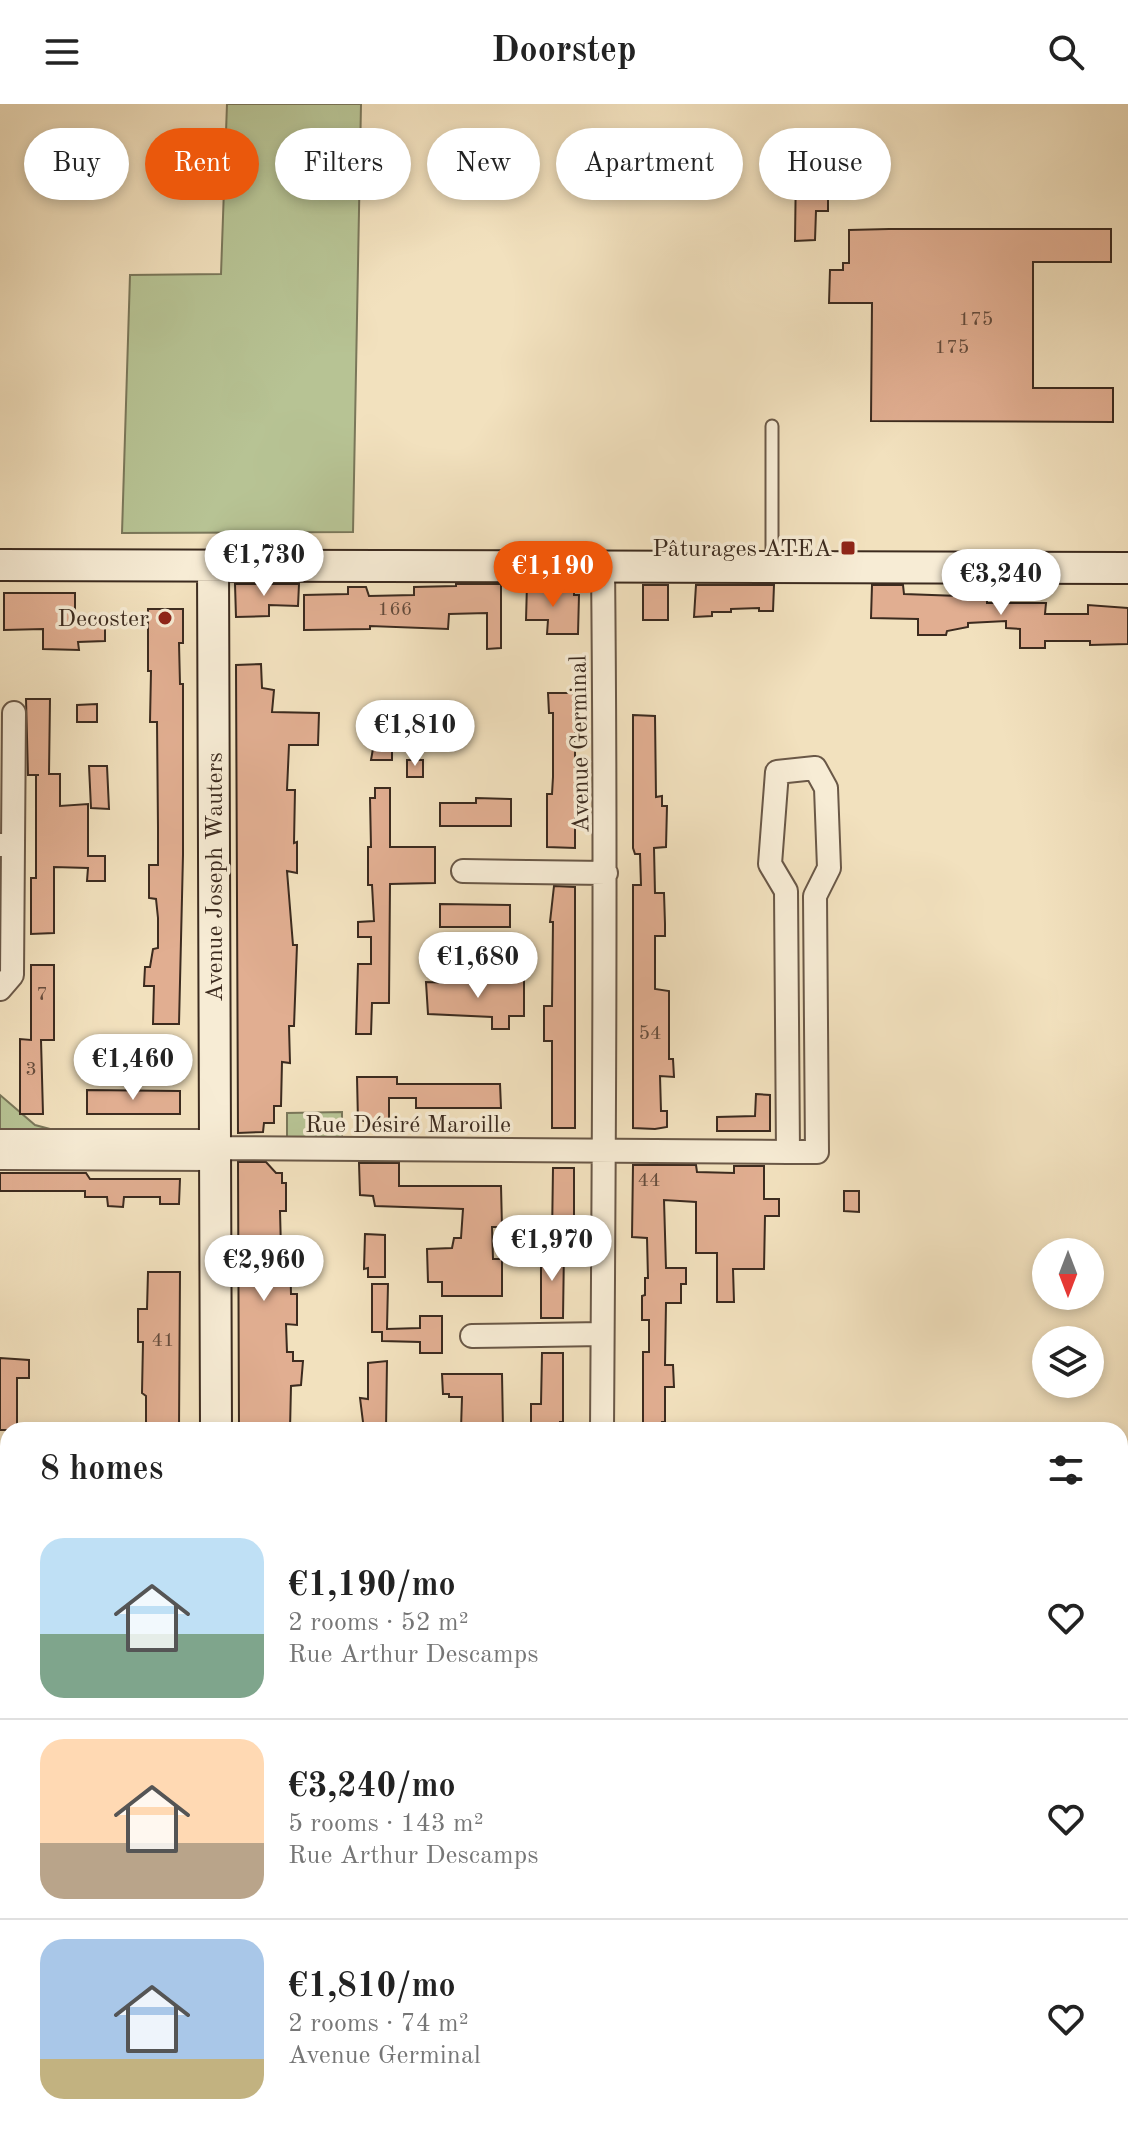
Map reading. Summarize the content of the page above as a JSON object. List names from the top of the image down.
{
  "streets": {
    "street": ["Avenue Germinal", "Avenue Joseph Wauters", "Rue Désiré Maroille"]
  },
  "crossings": [
    ["Avenue Germinal", "Rue Désiré Maroille"],
    ["Avenue Joseph Wauters", "Rue Désiré Maroille"]
  ],
  "places": {
    "transit": ["Pâturages ATEA"],
    "other": ["Decoster"]
  },
  "house_numbers": [
    "175",
    "175",
    "166",
    "7",
    "54",
    "3",
    "44",
    "41"
  ],
  "north": "bottom",
  "page": {
    "header": "Doorstep",
    "chip": [
      "Buy",
      "Rent",
      "Filters",
      "New",
      "Apartment",
      "House"
    ],
    "price": [
      "€1,730",
      "€1,190",
      "€3,240",
      "€1,810",
      "€1,680",
      "€1,460",
      "€1,970",
      "€2,960"
    ],
    "heading": "8 homes",
    "list": [
      {
        "name": "€1,190/mo",
        "note": "2 rooms · 52 m² · Rue Arthur Descamps"
      },
      {
        "name": "€3,240/mo",
        "note": "5 rooms · 143 m² · Rue Arthur Descamps"
      },
      {
        "name": "€1,810/mo",
        "note": "2 rooms · 74 m² · Avenue Germinal"
      }
    ]
  }
}
